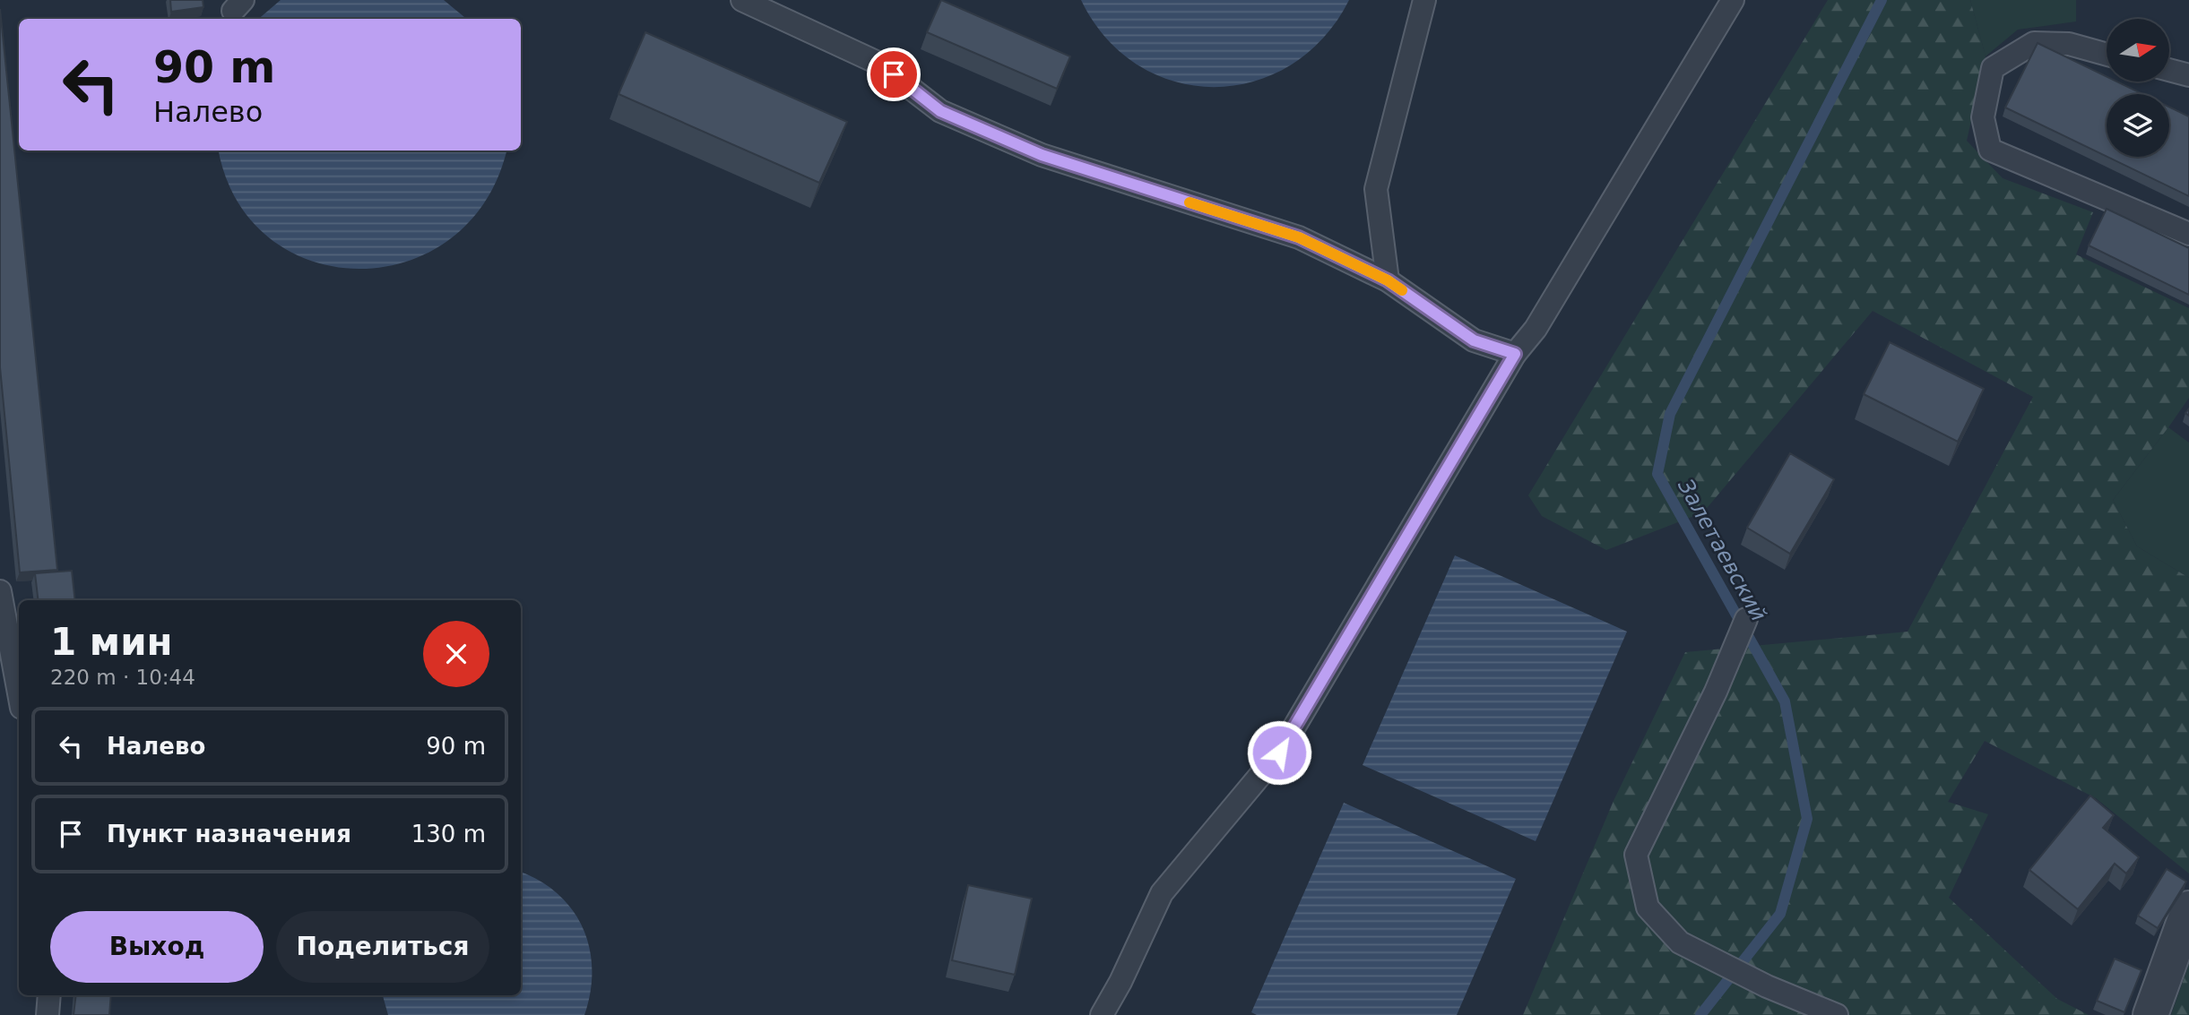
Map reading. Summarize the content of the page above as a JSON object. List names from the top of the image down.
{
  "water": ["Залетаевский"],
  "north": "right",
  "page": {
    "turn": ["90 m", "Налево"],
    "heading": ["1 мин", "220 m · 10:44"],
    "list": [
      {
        "name": "Налево",
        "value": "90 m"
      },
      {
        "name": "Пункт назначения",
        "value": "130 m"
      }
    ],
    "buttons": ["Выход", "Поделиться"]
  }
}
